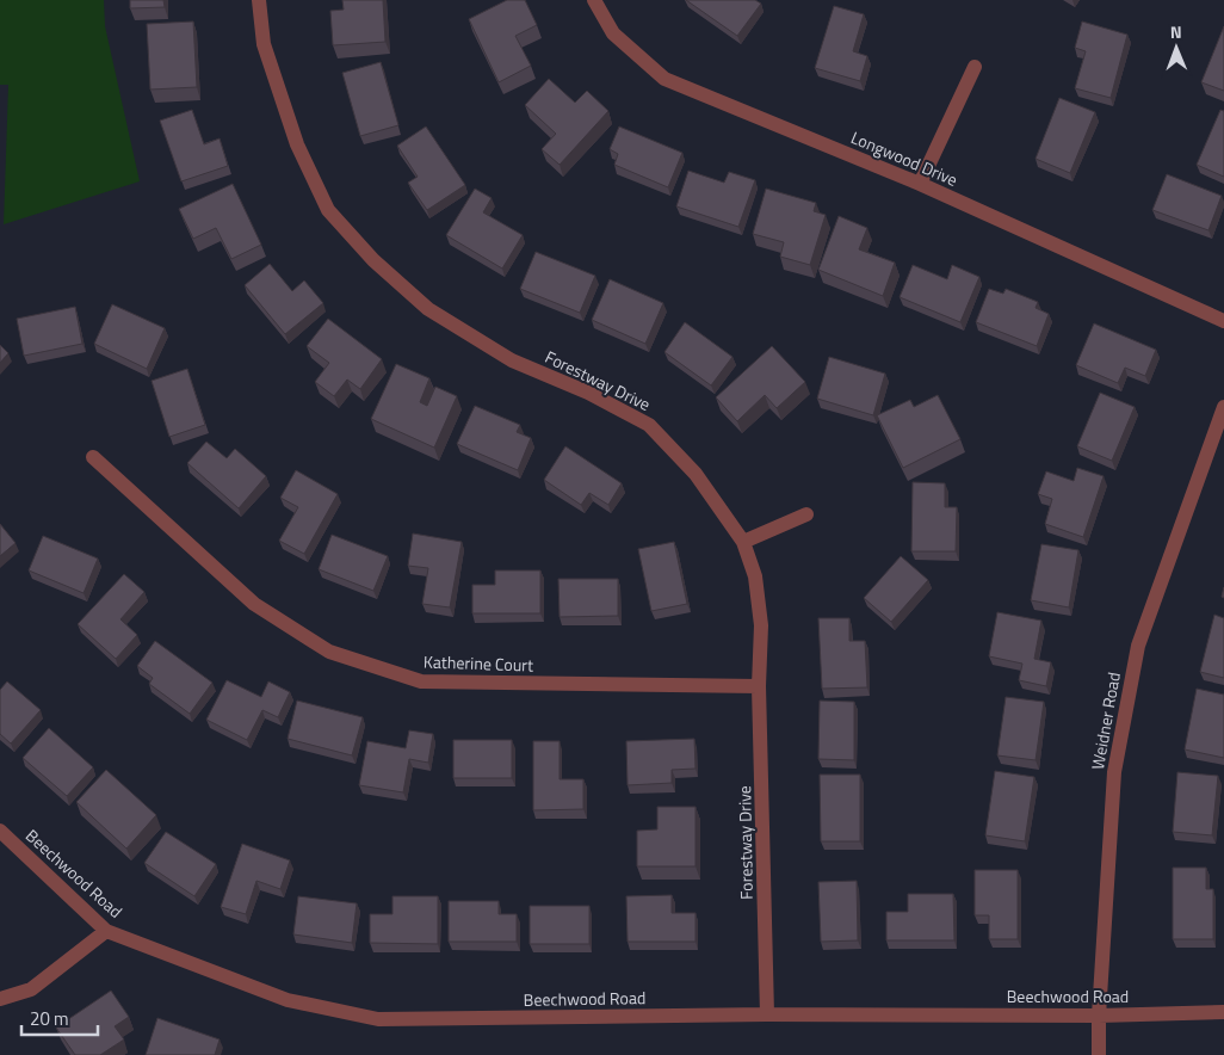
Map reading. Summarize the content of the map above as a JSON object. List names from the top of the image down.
{
  "streets": {
    "street": [
      "Longwood Drive",
      "Forestway Drive",
      "Katherine Court",
      "Weidner Road",
      "Beechwood Road"
    ]
  },
  "crossings": [
    ["Forestway Drive", "Katherine Court"],
    ["Forestway Drive", "Beechwood Road"],
    ["Weidner Road", "Beechwood Road"]
  ],
  "scale_bar": "20 m",
  "north": "top"
}
